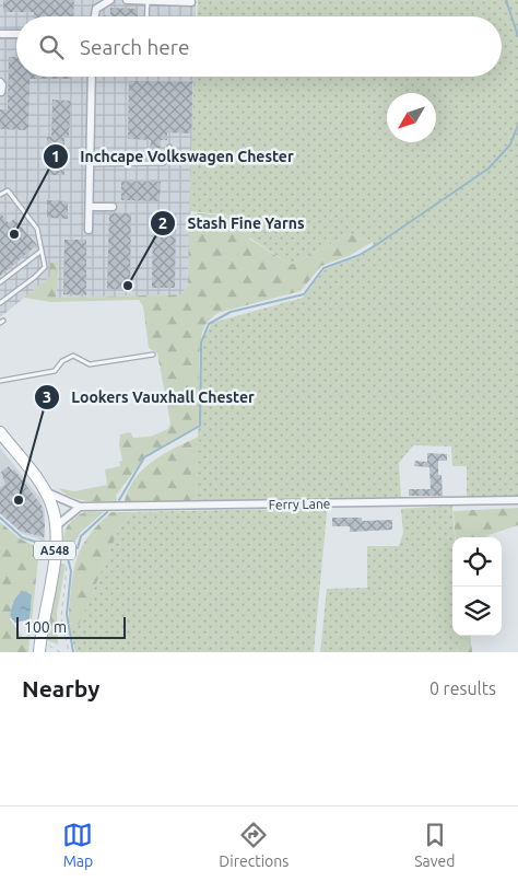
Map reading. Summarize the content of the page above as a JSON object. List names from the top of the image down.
{
  "streets": {
    "main road": ["A548"],
    "street": ["Ferry Lane"]
  },
  "crossings": [
    ["Ferry Lane", "A548"]
  ],
  "places": ["Inchcape Volkswagen Chester", "Stash Fine Yarns", "Lookers Vauxhall Chester"],
  "scale_bar": "100 m",
  "north": "bottom left",
  "page": {
    "search": "Search here",
    "scale": "100 m",
    "heading": ["Nearby", "0 results"],
    "nav": ["Map", "Directions", "Saved"]
  }
}
